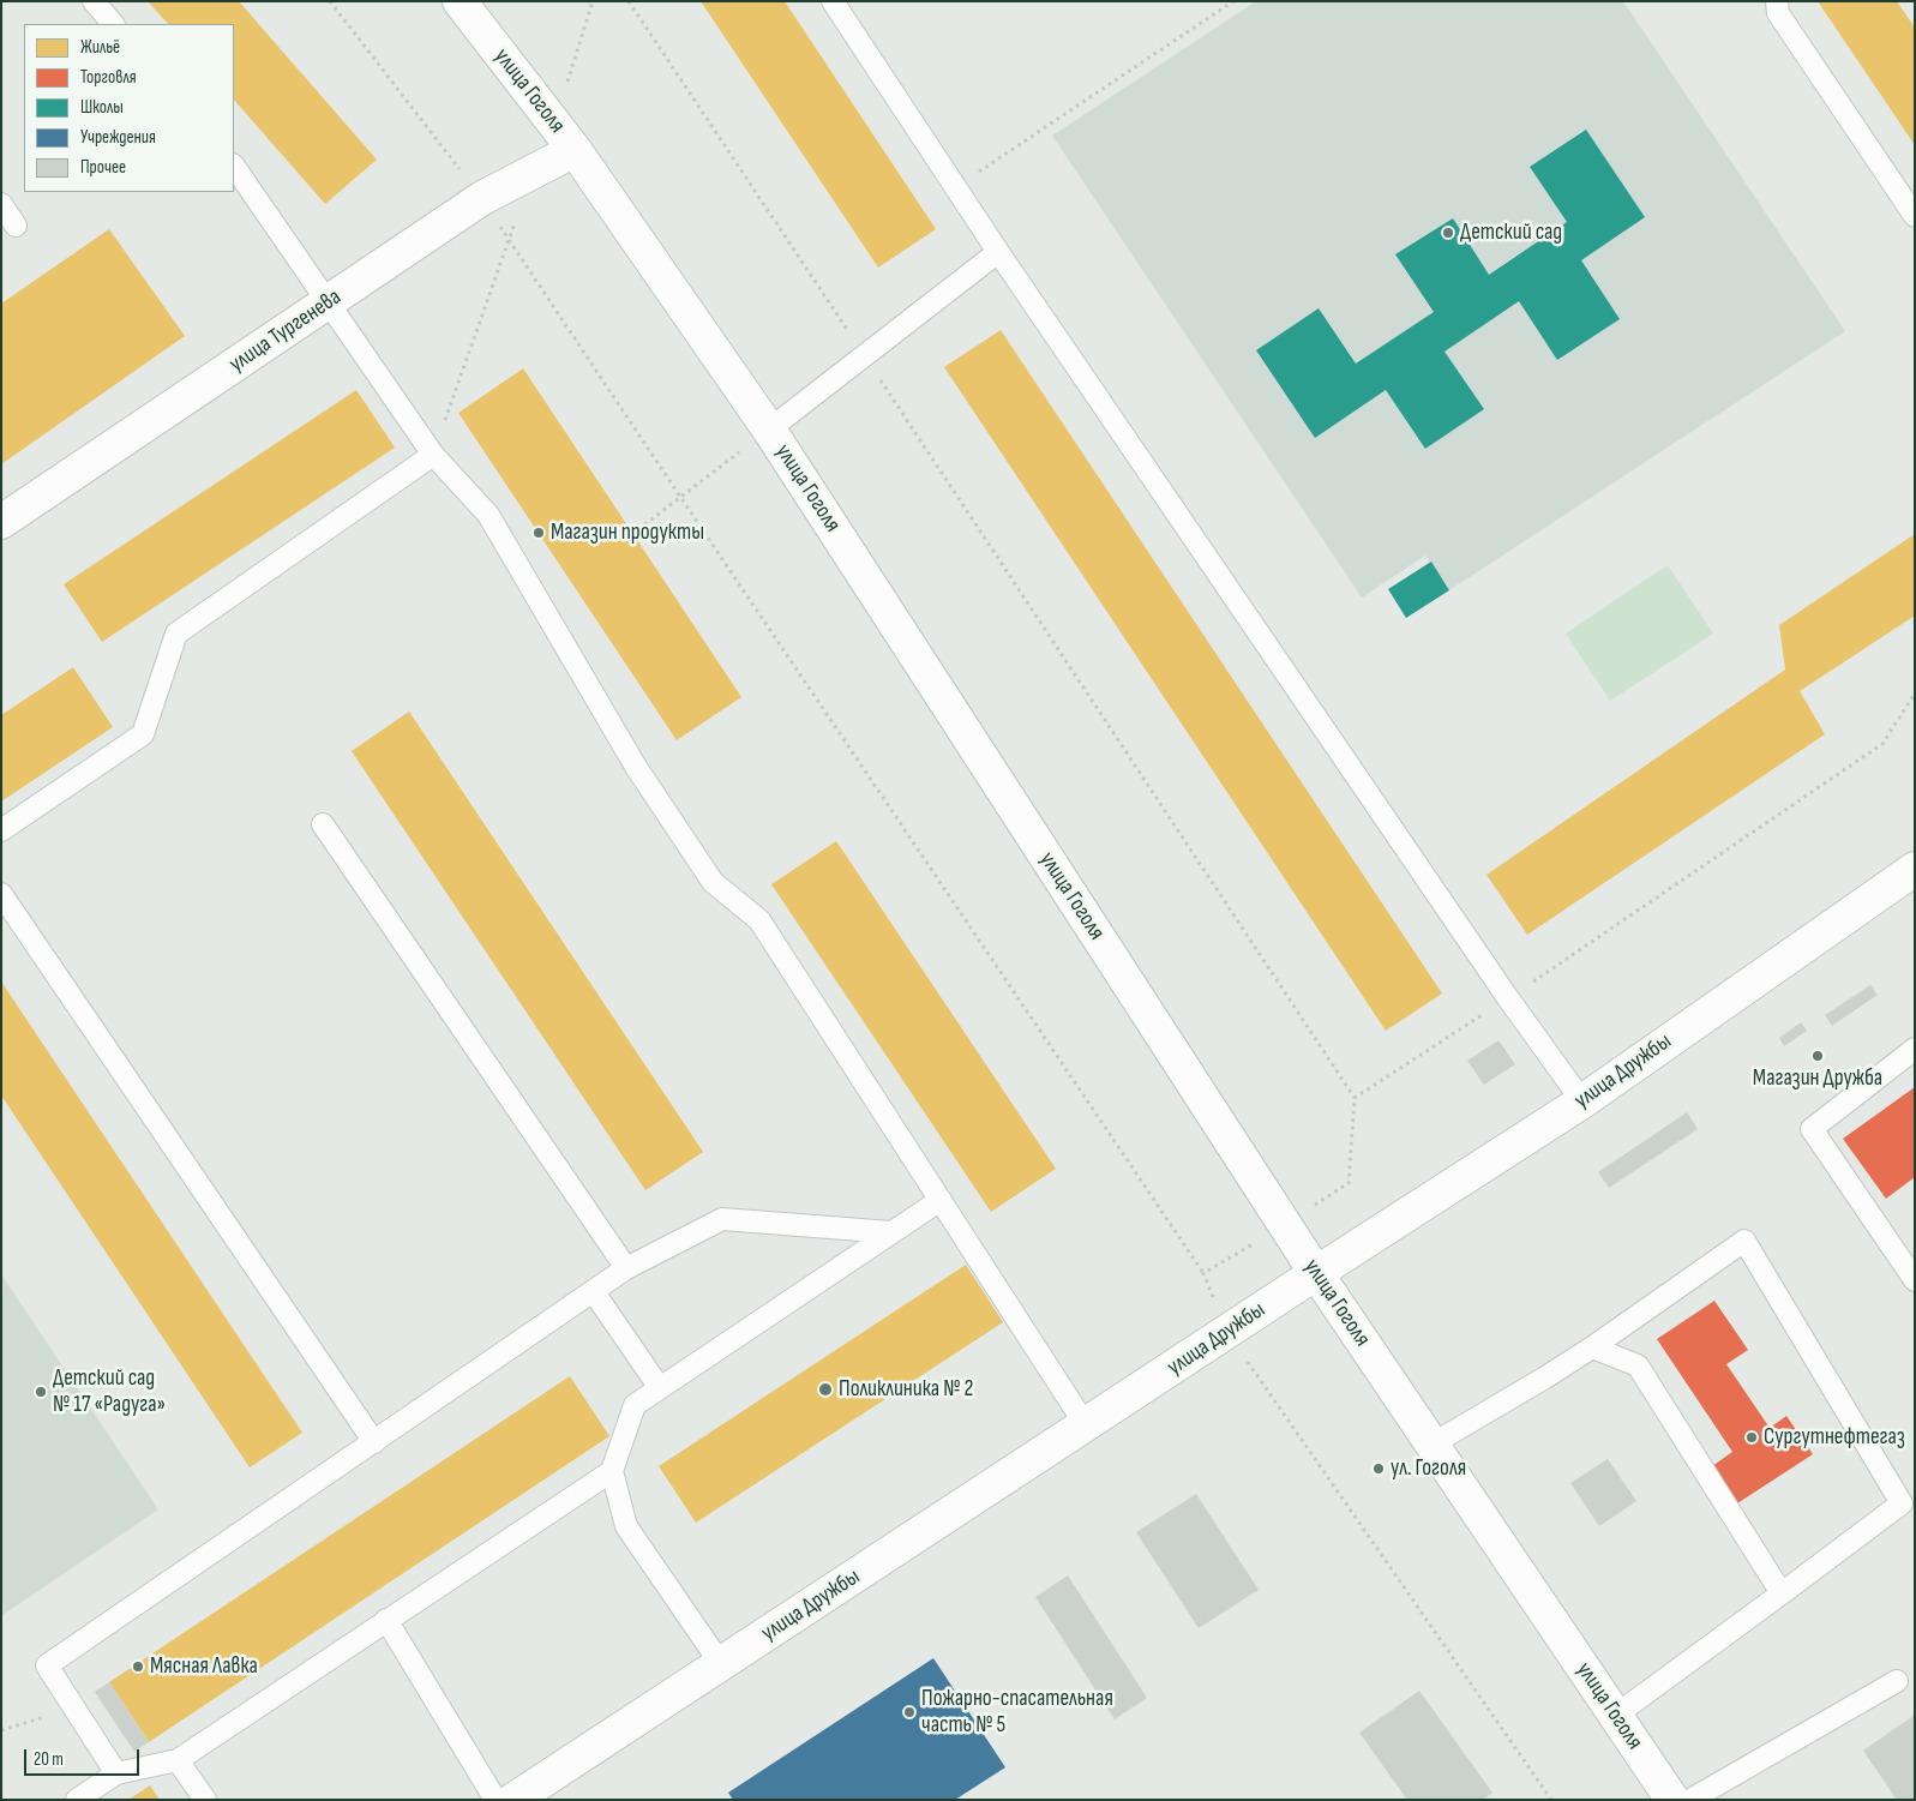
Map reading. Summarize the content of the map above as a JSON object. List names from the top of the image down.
{
  "streets": {
    "street": ["улица Гоголя", "улица Тургенева", "улица Дружбы"]
  },
  "crossings": [
    ["улица Гоголя", "улица Тургенева"],
    ["улица Гоголя", "улица Дружбы"]
  ],
  "places": [
    "Детский сад",
    "Магазин продукты",
    "Магазин Дружба",
    "Поликлиника № 2",
    "Детский сад № 17 «Радуга»",
    "Сургутнефтегаз",
    "ул. Гоголя",
    "Мясная Лавка",
    "Пожарно-спасательная часть № 5"
  ],
  "legend": [
    "Жильё",
    "Торговля",
    "Школы",
    "Учреждения",
    "Прочее"
  ],
  "scale_bar": "20 m"
}
